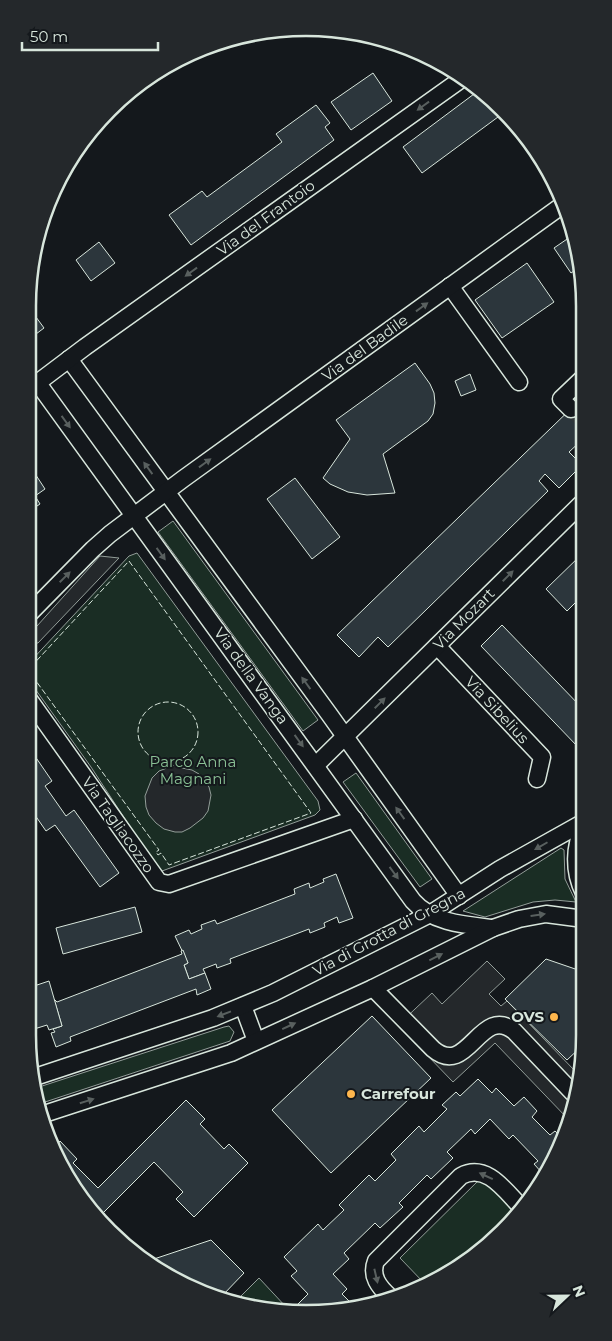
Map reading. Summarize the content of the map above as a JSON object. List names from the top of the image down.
{
  "streets": {
    "street": [
      "Via del Frantoio",
      "Via del Badile",
      "Via Mozart",
      "Via della Vanga",
      "Via Sibelius",
      "Via Tagliacozzo",
      "Via di Grotta di Gregna"
    ]
  },
  "crossings": [
    ["Via del Badile", "Via della Vanga"],
    ["Via Mozart", "Via della Vanga"],
    ["Via Mozart", "Via Sibelius"],
    ["Via della Vanga", "Via Tagliacozzo"],
    ["Via della Vanga", "Via di Grotta di Gregna"]
  ],
  "one_way": ["Via del Frantoio", "Via del Badile", "Via Mozart"],
  "parks": ["Parco Anna Magnani"],
  "places": ["OVS", "Carrefour"],
  "scale_bar": "50 m",
  "north": "right"
}
